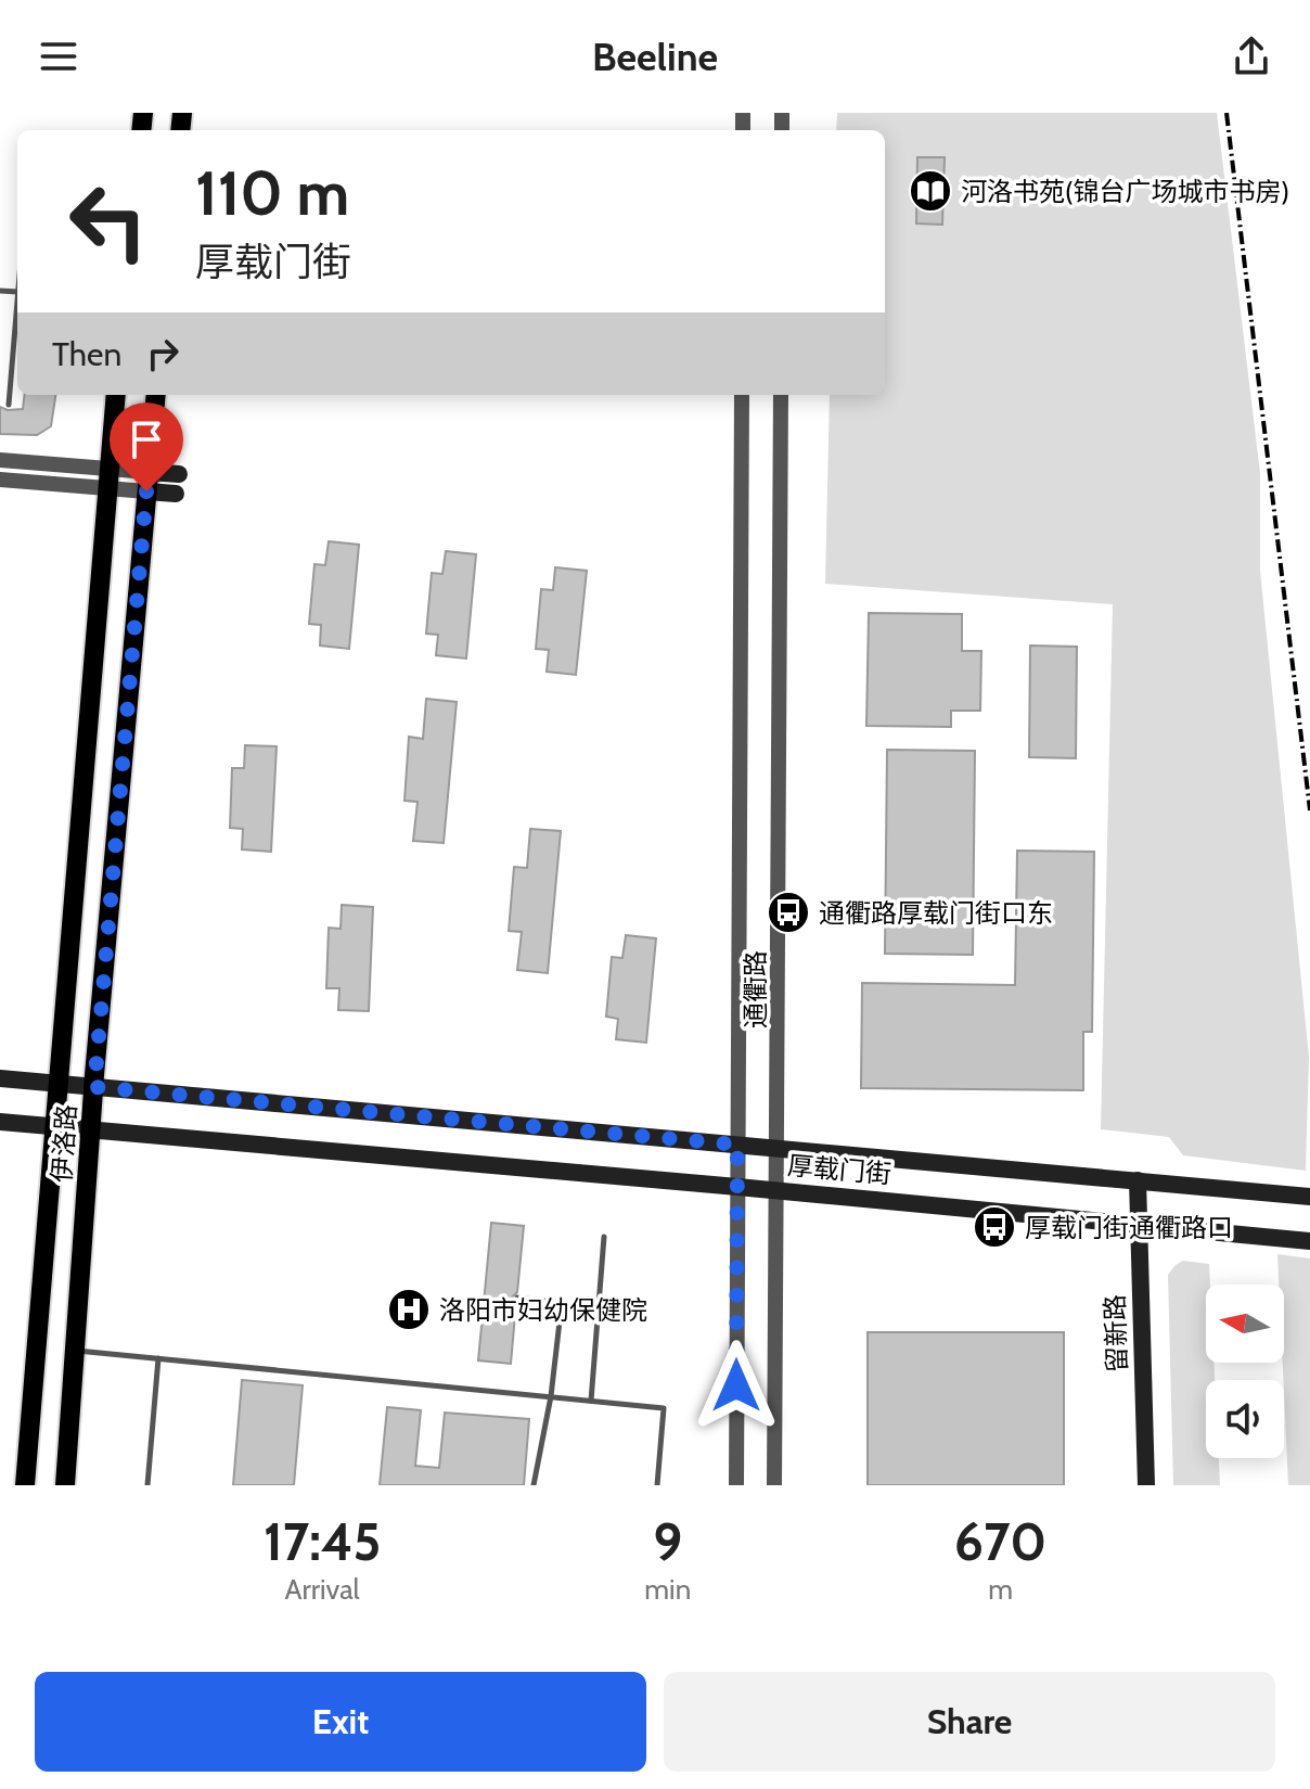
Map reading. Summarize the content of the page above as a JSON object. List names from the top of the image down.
{
  "streets": {
    "main road": ["伊洛路", "厚载门街", "留新路"],
    "street": ["通衢路"]
  },
  "crossings": [
    ["通衢路", "厚载门街"],
    ["伊洛路", "厚载门街"],
    ["厚载门街", "留新路"]
  ],
  "places": {
    "library": ["河洛书苑(锦台广场城市书房)"],
    "bus stop": ["通衢路厚载门街口东", "厚载门街通衢路口"],
    "hospital": ["洛阳市妇幼保健院"]
  },
  "north": "left",
  "page": {
    "header": "Beeline",
    "turn": ["110 m", "厚载门街"],
    "then": "Then",
    "eta": [
      "17:45",
      "Arrival",
      "9",
      "min",
      "670",
      "m"
    ],
    "buttons": ["Exit", "Share"]
  }
}
